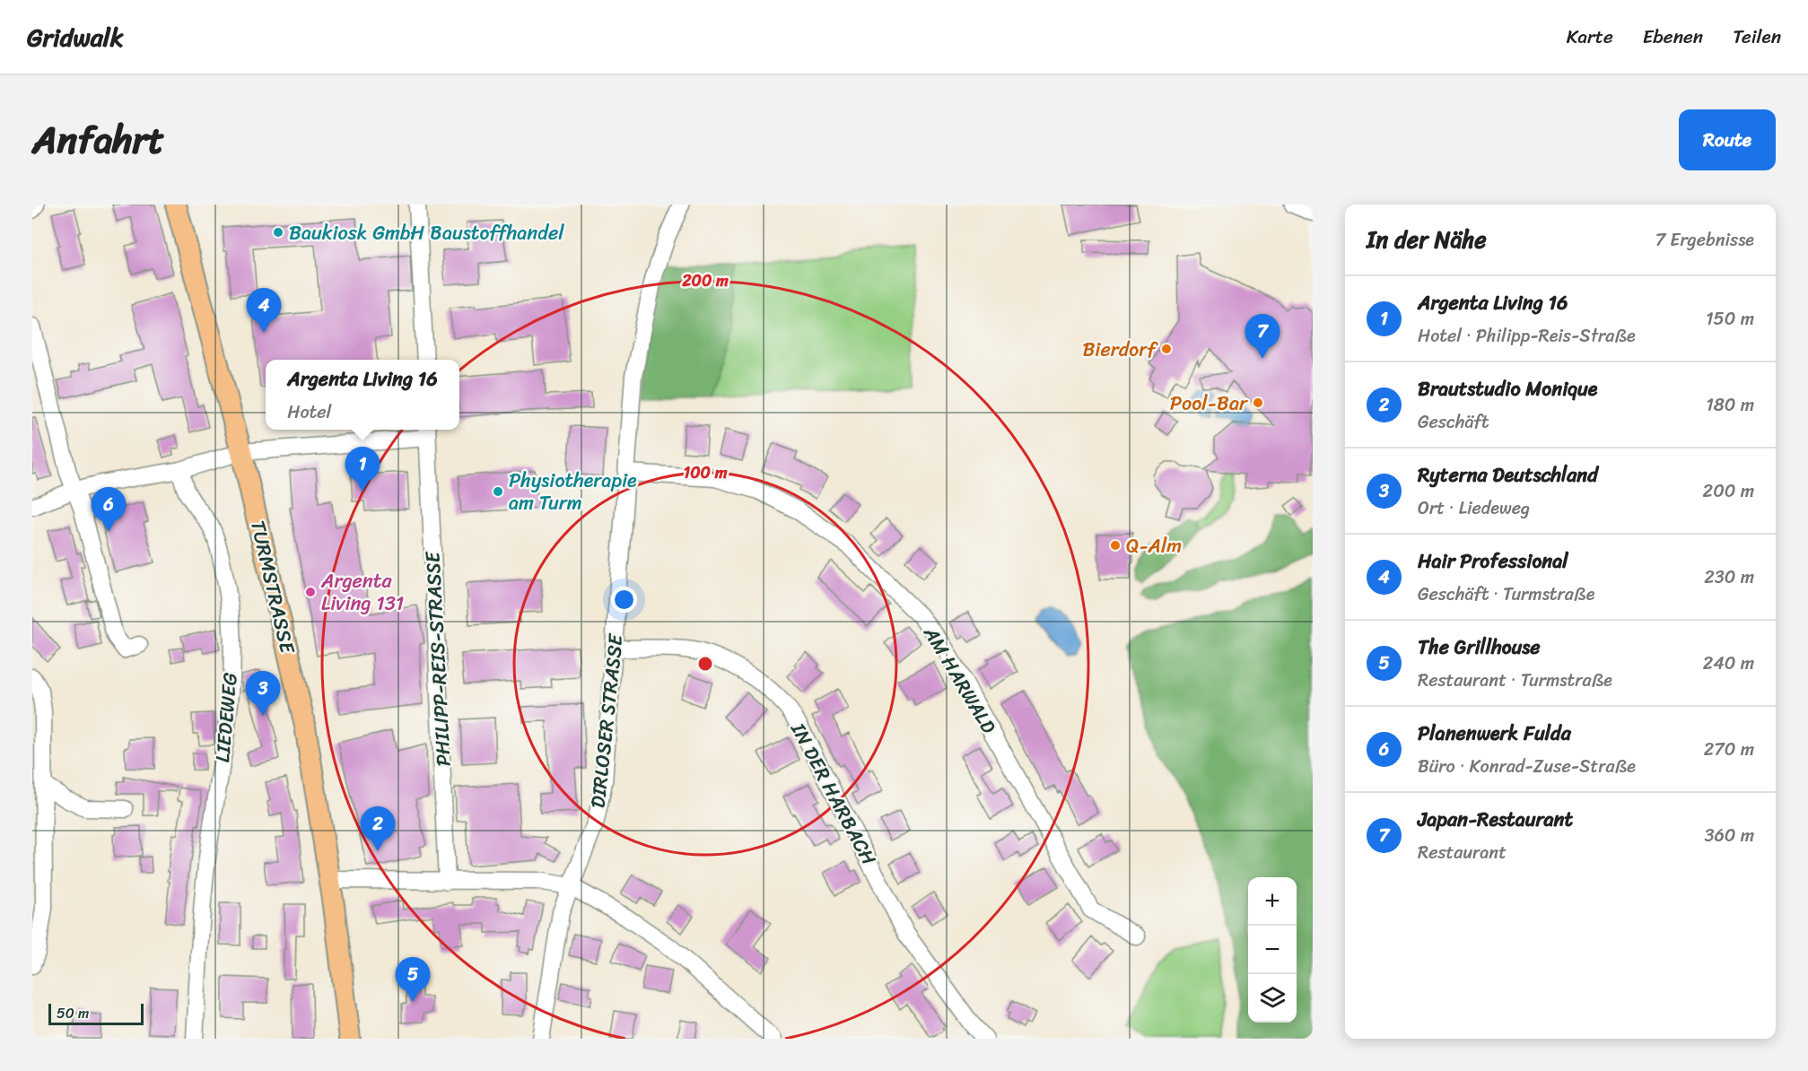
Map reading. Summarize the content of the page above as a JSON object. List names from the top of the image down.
{
  "streets": {
    "main road": ["TURMSTRASSE"],
    "street": [
      "PHILIPP-REIS-STRASSE",
      "AM HARWALD",
      "LIEDEWEG",
      "DIRLOSER STRASSE",
      "IN DER HARBACH"
    ]
  },
  "crossings": [
    ["TURMSTRASSE", "PHILIPP-REIS-STRASSE"],
    ["AM HARWALD", "DIRLOSER STRASSE"],
    ["DIRLOSER STRASSE", "IN DER HARBACH"]
  ],
  "places": [
    "Baukiosk GmbH Baustoffhandel",
    "Bierdorf",
    "Pool-Bar",
    "Physiotherapie am Turm",
    "Q-Alm",
    "Argenta Living 131"
  ],
  "scale_bar": "50 m",
  "page": {
    "header": "Gridwalk",
    "nav": ["Karte", "Ebenen", "Teilen"],
    "title": "Anfahrt",
    "buttons": "Route",
    "heading": ["In der Nähe", "7 Ergebnisse"],
    "list": [
      {
        "mark": "1",
        "name": "Argenta Living 16",
        "note": "Hotel · Philipp-Reis-Straße",
        "value": "150 m"
      },
      {
        "mark": "2",
        "name": "Brautstudio Monique",
        "note": "Geschäft",
        "value": "180 m"
      },
      {
        "mark": "3",
        "name": "Ryterna Deutschland",
        "note": "Ort · Liedeweg",
        "value": "200 m"
      },
      {
        "mark": "4",
        "name": "Hair Professional",
        "note": "Geschäft · Turmstraße",
        "value": "230 m"
      },
      {
        "mark": "5",
        "name": "The Grillhouse",
        "note": "Restaurant · Turmstraße",
        "value": "240 m"
      },
      {
        "mark": "6",
        "name": "Planenwerk Fulda",
        "note": "Büro · Konrad-Zuse-Straße",
        "value": "270 m"
      },
      {
        "mark": "7",
        "name": "Japan-Restaurant",
        "note": "Restaurant",
        "value": "360 m"
      }
    ],
    "pins": [
      "4",
      "7",
      "1",
      "6",
      "3",
      "2",
      "5"
    ],
    "popup": ["Argenta Living 16", "Hotel"],
    "map_buttons": ["+", "−"],
    "scale": "50 m"
  },
  "rings": ["200 m", "100 m"]
}
